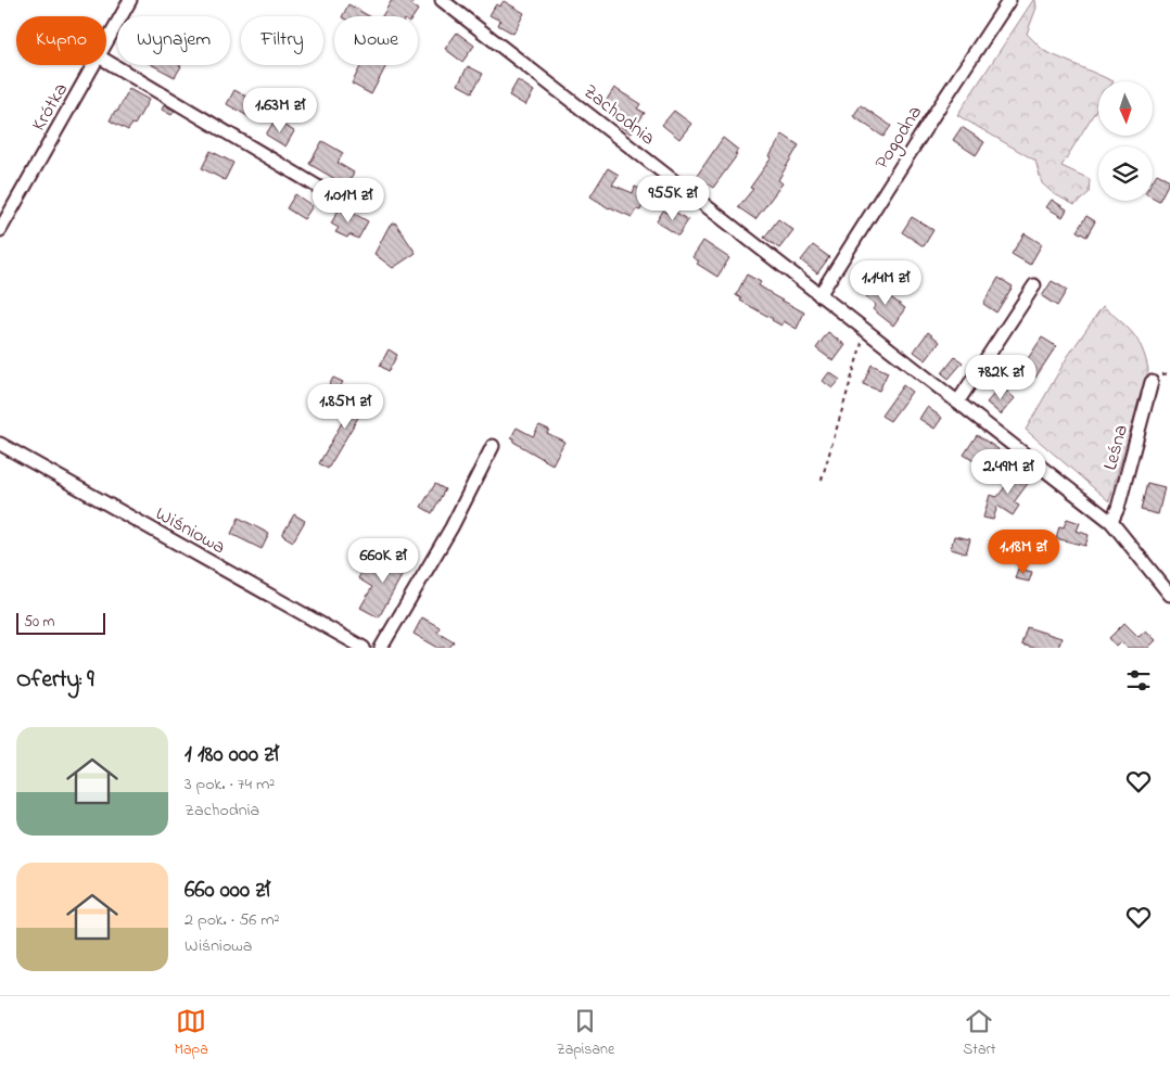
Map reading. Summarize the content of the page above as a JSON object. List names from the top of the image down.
{
  "streets": {
    "street": [
      "Krótka",
      "Zachodnia",
      "Pogodna",
      "Leśna",
      "Wiśniowa"
    ]
  },
  "crossings": [
    ["Zachodnia", "Pogodna"],
    ["Zachodnia", "Leśna"]
  ],
  "scale_bar": "50 m",
  "north": "bottom",
  "page": {
    "chip": [
      "Kupno",
      "Wynajem",
      "Filtry",
      "Nowe"
    ],
    "price": [
      "1.63M zł",
      "955K zł",
      "1.01M zł",
      "1.14M zł",
      "782K zł",
      "1.85M zł",
      "2.49M zł",
      "1.18M zł",
      "660K zł"
    ],
    "scale": "50 m",
    "heading": "Oferty: 9",
    "list": [
      {
        "name": "1 180 000 zł",
        "note": "3 pok. · 74 m² · Zachodnia"
      },
      {
        "name": "660 000 zł",
        "note": "2 pok. · 56 m² · Wiśniowa"
      }
    ],
    "tabs": ["Mapa", "Zapisane", "Start"]
  }
}
